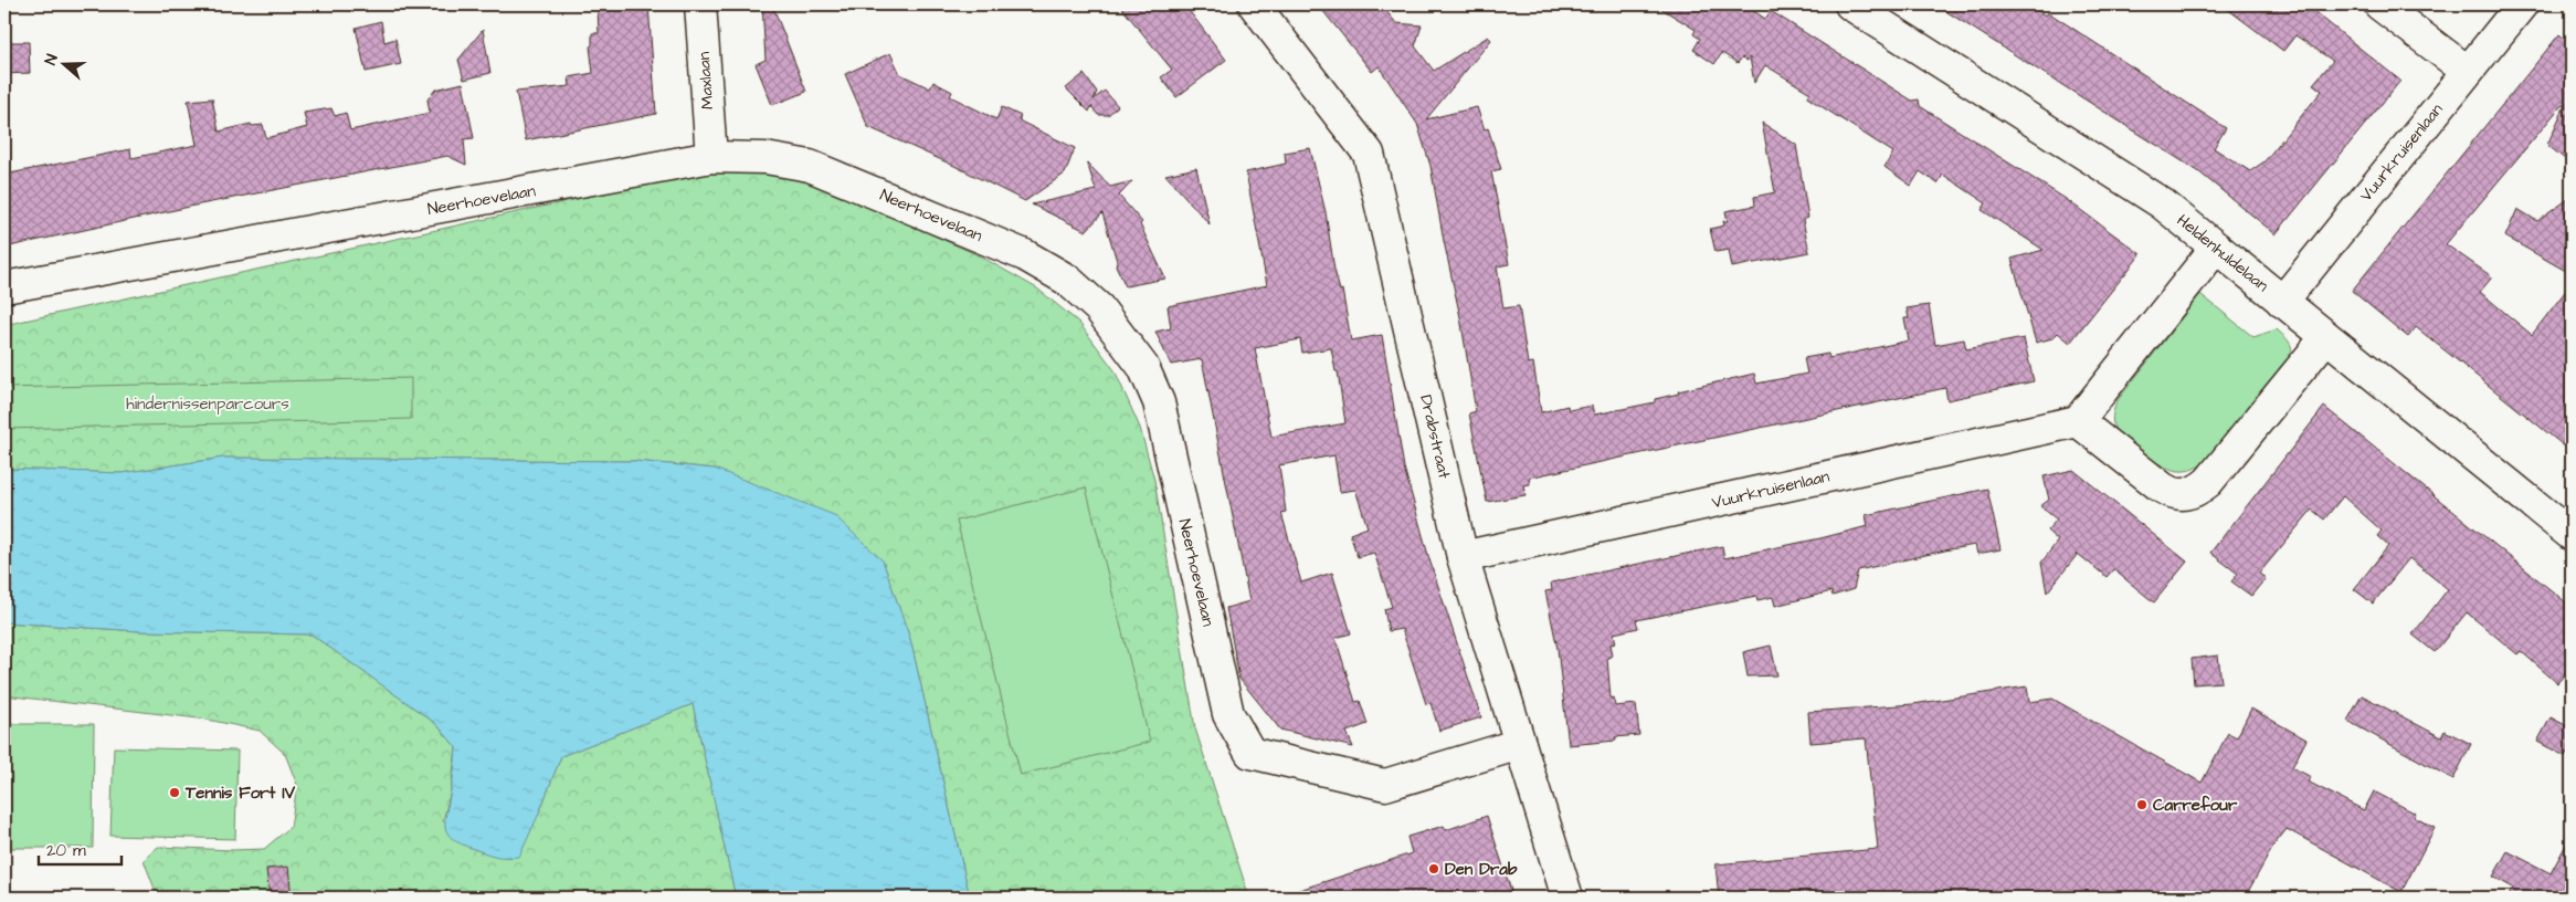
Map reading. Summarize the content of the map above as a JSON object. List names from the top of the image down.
{
  "streets": {
    "street": [
      "Maxlaan",
      "Vuurkruisenlaan",
      "Neerhoevelaan",
      "Heldenhuldelaan",
      "Drabstraat"
    ]
  },
  "crossings": [
    ["Maxlaan", "Neerhoevelaan"],
    ["Vuurkruisenlaan", "Heldenhuldelaan"],
    ["Vuurkruisenlaan", "Drabstraat"],
    ["Neerhoevelaan", "Drabstraat"]
  ],
  "parks": ["hindernissenparcours"],
  "places": ["Tennis Fort IV", "Carrefour", "Den Drab"],
  "scale_bar": "20 m",
  "north": "left"
}
